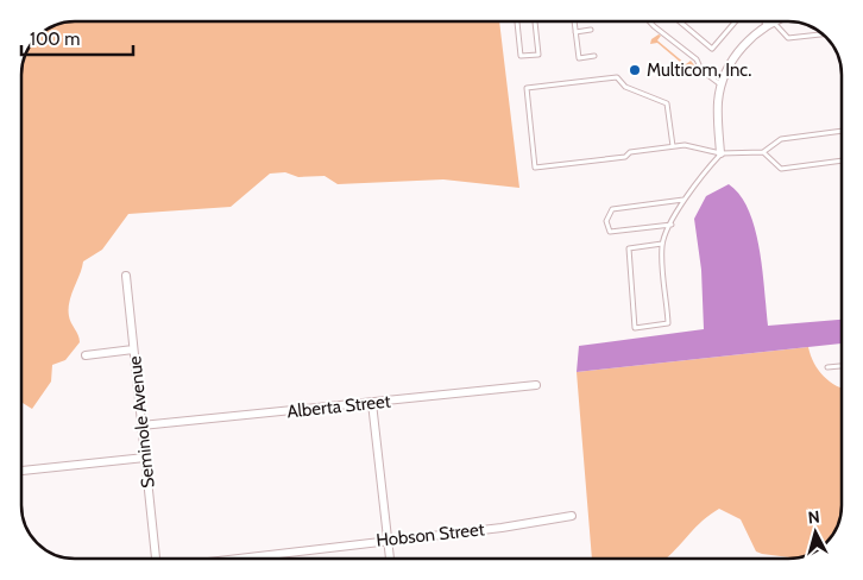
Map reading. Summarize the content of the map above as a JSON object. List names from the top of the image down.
{
  "streets": {
    "street": ["Alberta Street", "Seminole Avenue", "Hobson Street"]
  },
  "crossings": [
    ["Alberta Street", "Seminole Avenue"]
  ],
  "places": ["Multicom, Inc."],
  "scale_bar": "100 m",
  "north": "top"
}
